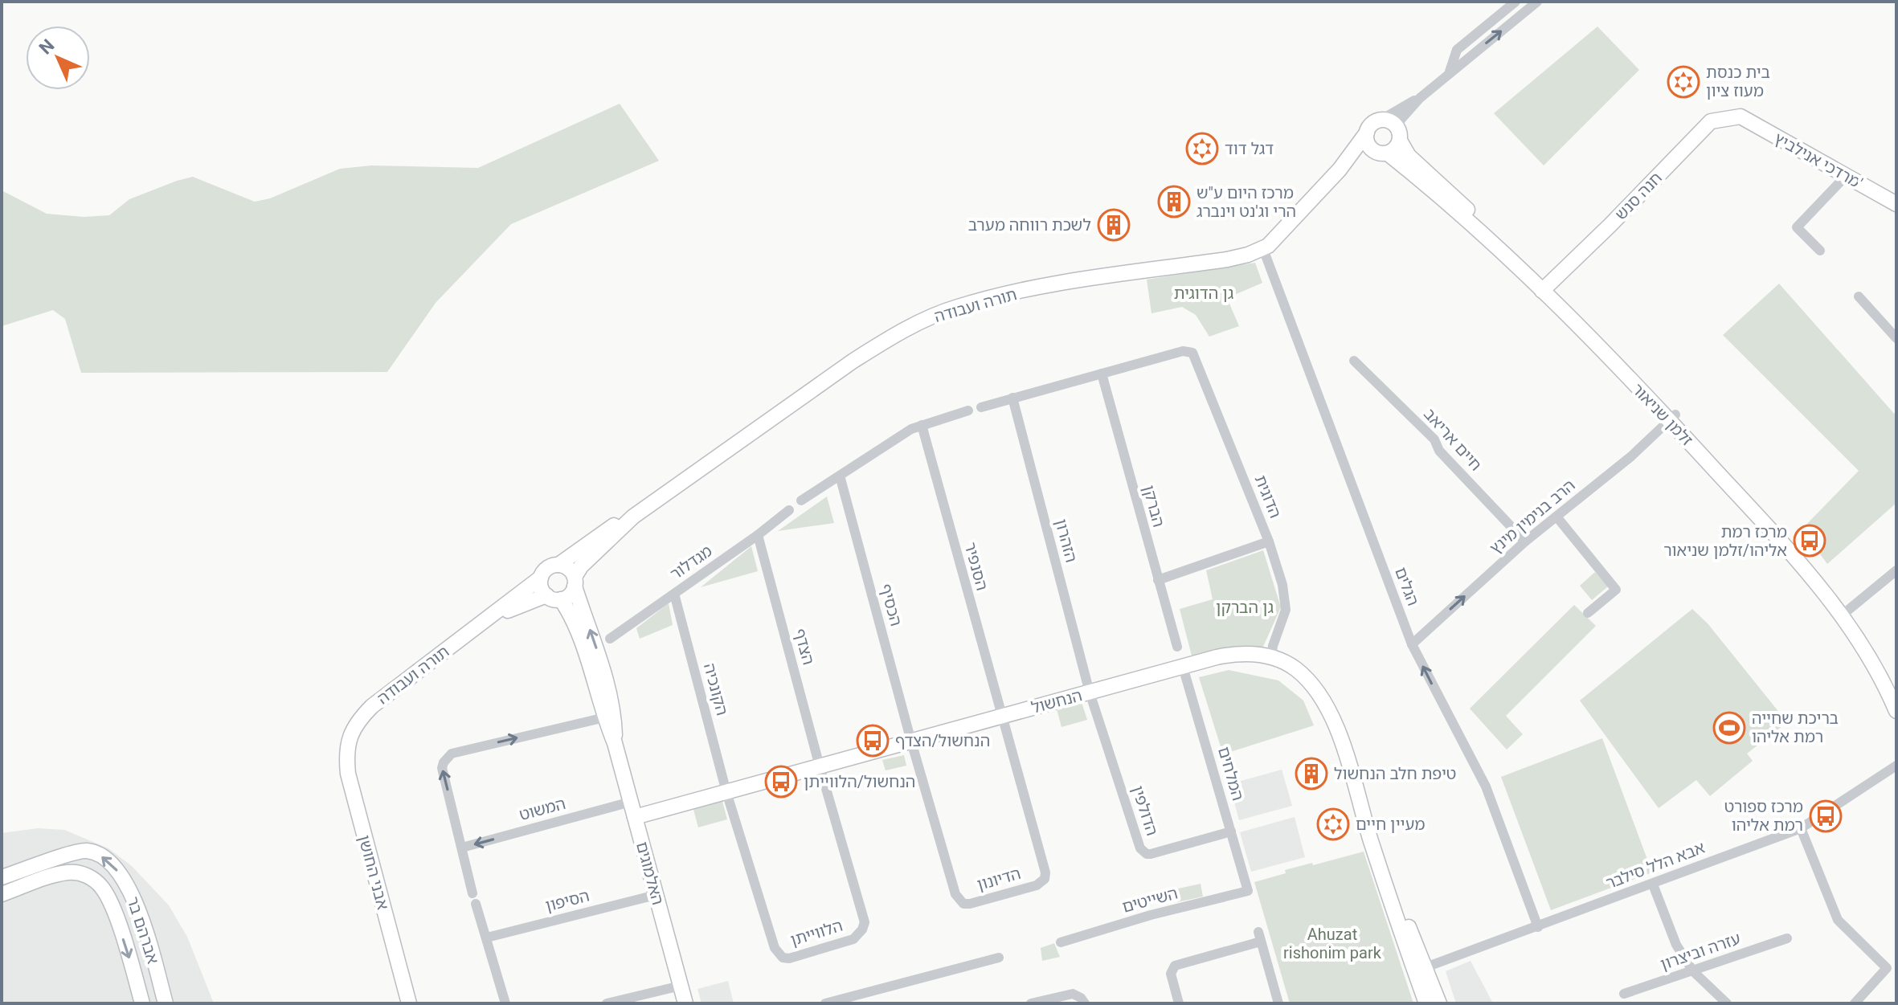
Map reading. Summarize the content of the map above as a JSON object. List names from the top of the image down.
{
  "streets": {
    "street": [
      "מרדכי אנילביץ'",
      "חנה סנש",
      "תורה ועבודה",
      "זלמן שניאור",
      "חיים אריאב",
      "הדוגית",
      "הברקן",
      "הרב בנימין מינץ",
      "הזהרון",
      "מגדלור",
      "הסנפיר",
      "הגלים",
      "הכסיף",
      "הצדף",
      "הקונכיה",
      "הנחשול",
      "המלחים",
      "המשוט",
      "הדולפין",
      "אבא הלל סילבר",
      "אבני החושן",
      "האלמוגים",
      "הדיונון",
      "השייטים",
      "הסיפון",
      "אברהם בר",
      "הלווייתן",
      "עזרה וביצרון"
    ]
  },
  "crossings": [
    ["מרדכי אנילביץ'", "חנה סנש"],
    ["חנה סנש", "זלמן שניאור"],
    ["תורה ועבודה", "הגלים"],
    ["תורה ועבודה", "אבני החושן"],
    ["תורה ועבודה", "האלמוגים"],
    ["זלמן שניאור", "הרב בנימין מינץ"],
    ["חיים אריאב", "הרב בנימין מינץ"],
    ["הדוגית", "הברקן"],
    ["הדוגית", "הנחשול"],
    ["הרב בנימין מינץ", "הגלים"],
    ["הזהרון", "הנחשול"],
    ["הזהרון", "הדולפין"],
    ["מגדלור", "הצדף"],
    ["מגדלור", "הקונכיה"],
    ["הסנפיר", "הנחשול"],
    ["הסנפיר", "הדיונון"],
    ["הגלים", "אבא הלל סילבר"],
    ["הכסיף", "הנחשול"],
    ["הכסיף", "הדיונון"],
    ["הצדף", "הנחשול"],
    ["הצדף", "הלווייתן"],
    ["הקונכיה", "הנחשול"],
    ["הקונכיה", "הלווייתן"],
    ["הנחשול", "המלחים"],
    ["הנחשול", "הדולפין"],
    ["הנחשול", "אבא הלל סילבר"],
    ["הנחשול", "האלמוגים"],
    ["הנחשול", "הדיונון"],
    ["הנחשול", "הלווייתן"],
    ["המלחים", "הדולפין"],
    ["המלחים", "השייטים"],
    ["המשוט", "האלמוגים"],
    ["האלמוגים", "הסיפון"]
  ],
  "one_way": ["הרב בנימין מינץ", "הגלים", "המשוט"],
  "parks": ["גן הדוגית", "גן הברקן", "Ahuzat rishonim park"],
  "places": {
    "synagogue": ["בית כנסת מעוז ציון", "דגל דוד", "מעיין חיים"],
    "building": ["מרכז היום ע\"ש הרי וג'נט וינברג", "לשכת רווחה מערב", "טיפת חלב הנחשול"],
    "bus stop": [
      "מרכז רמת אליהו/זלמן שניאור",
      "הנחשול/הצדף",
      "הנחשול/הלווייתן",
      "מרכז ספורט רמת אליהו"
    ],
    "sports": ["בריכת שחייה רמת אליהו"]
  },
  "north": "top left"
}
